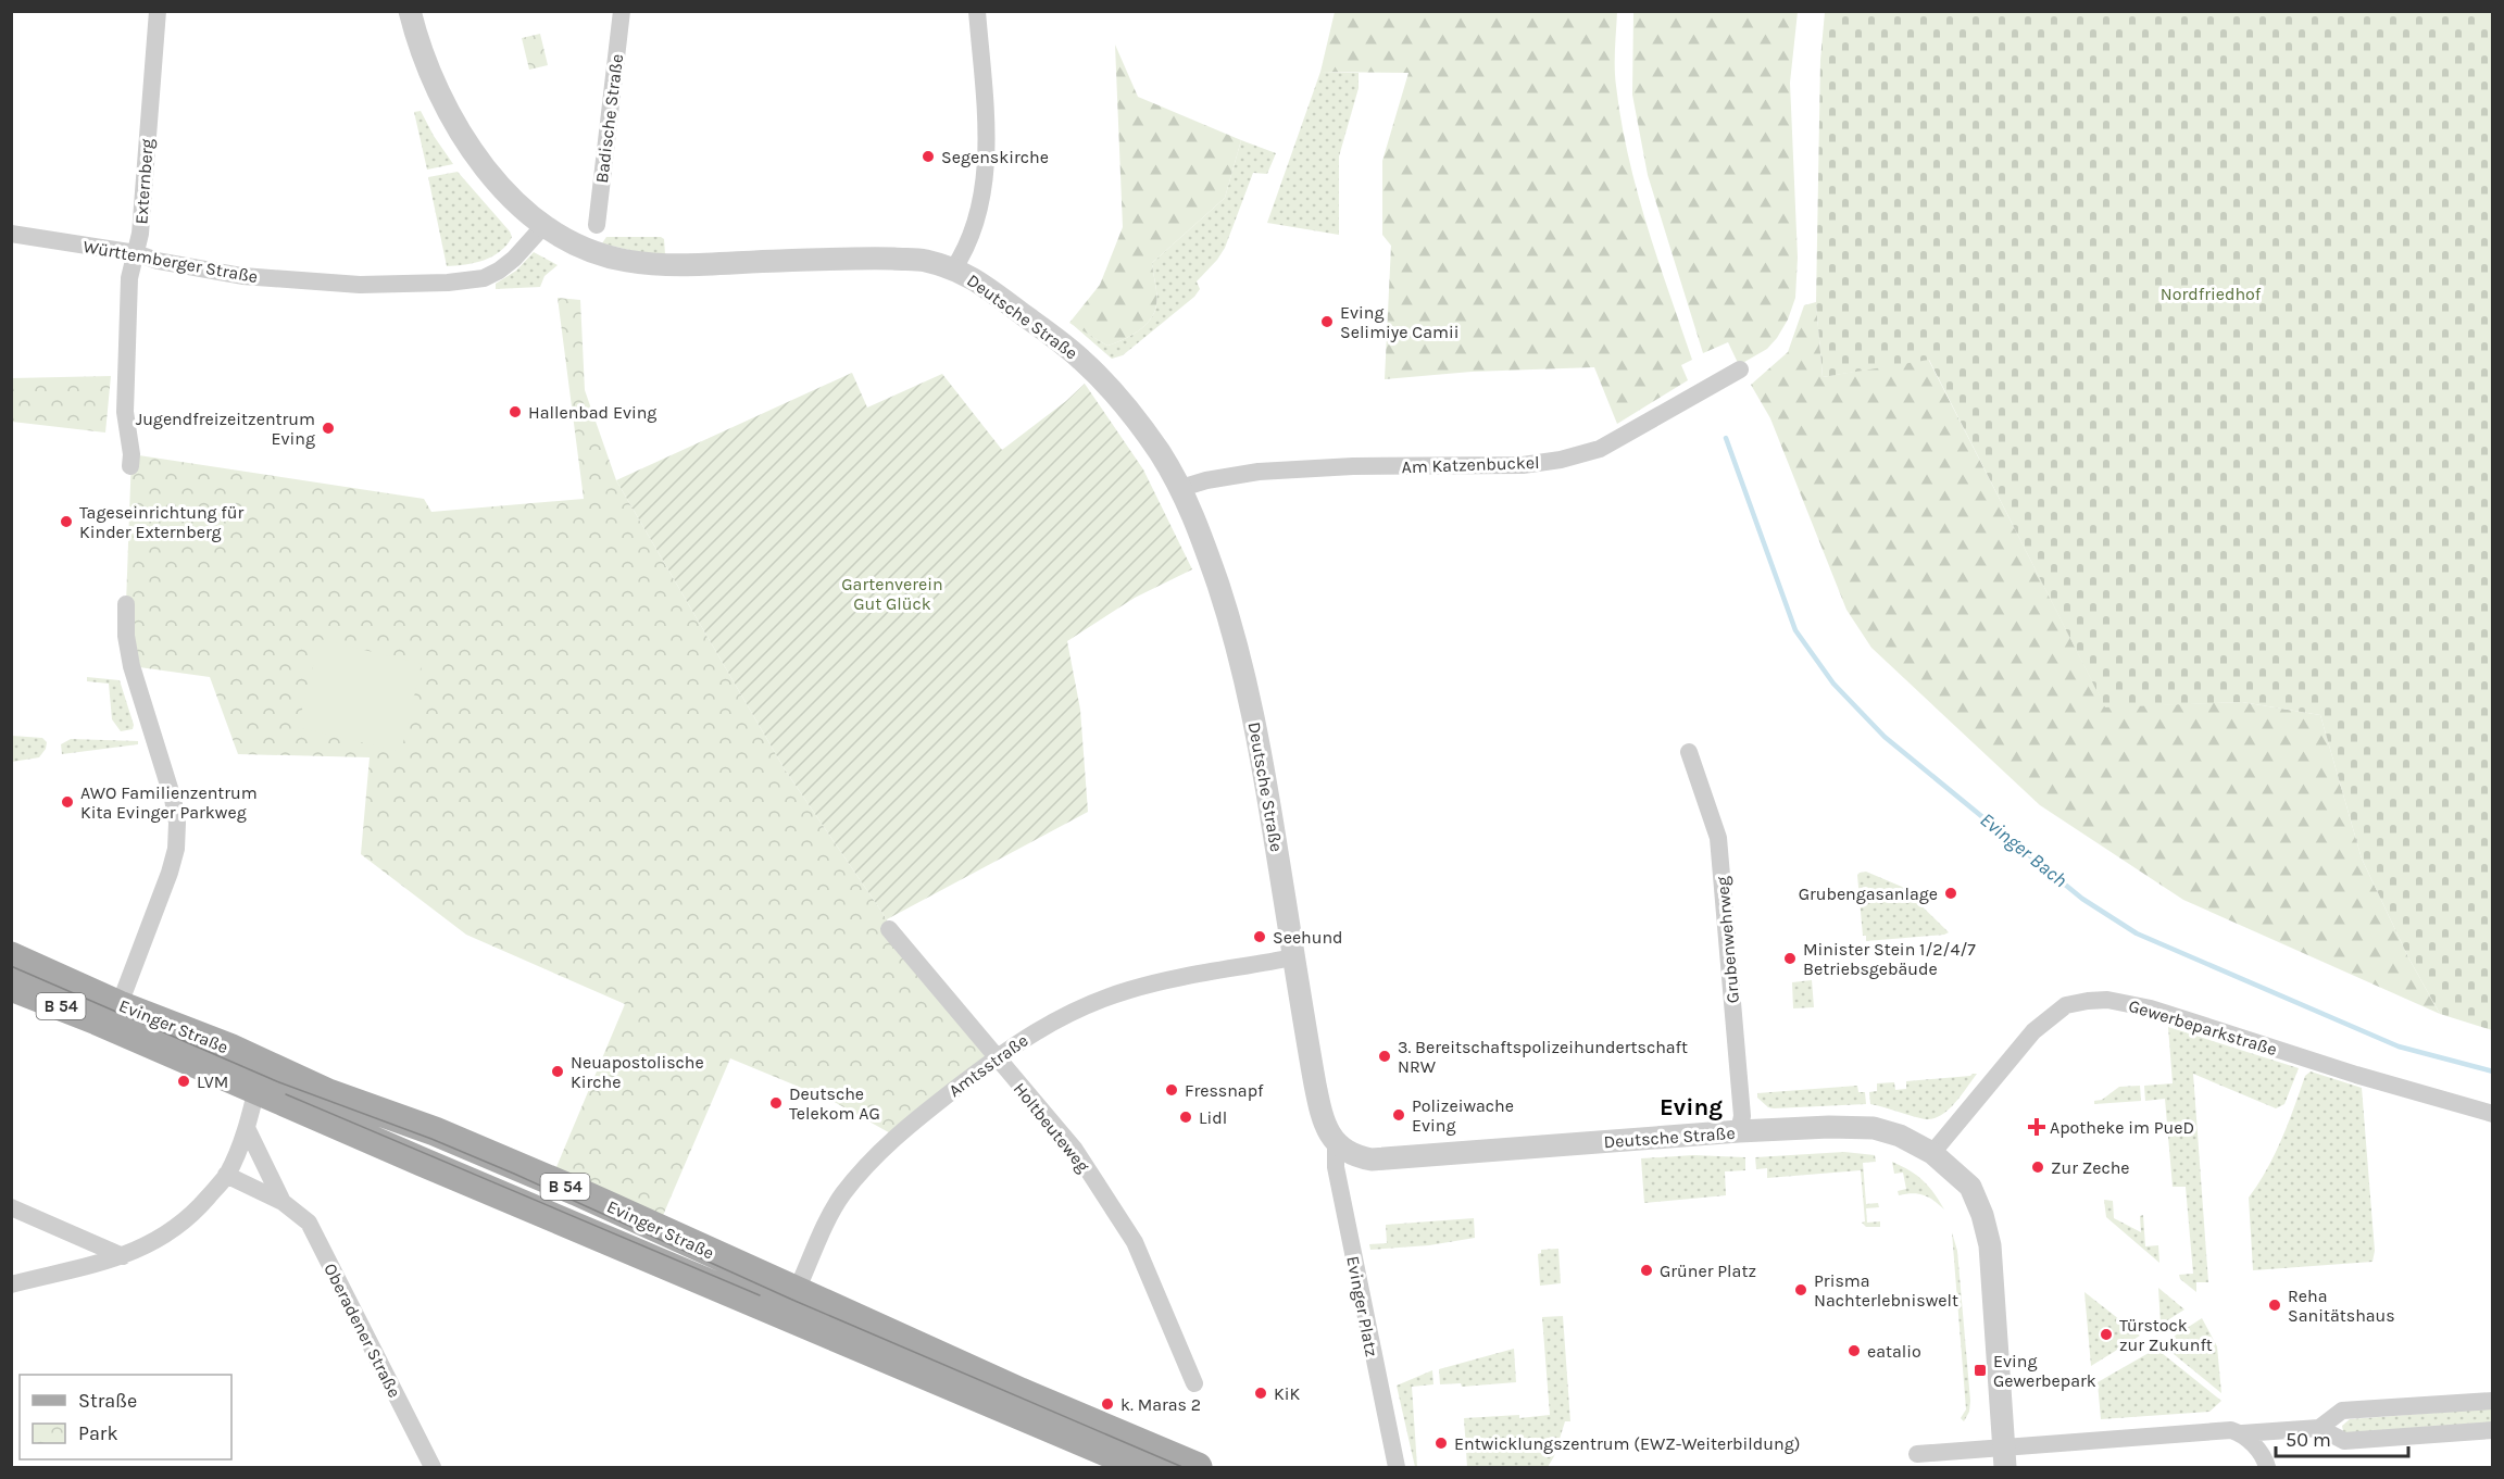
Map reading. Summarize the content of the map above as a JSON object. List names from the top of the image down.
{
  "streets": {
    "main road": ["B 54", "Evinger Straße"],
    "street": [
      "Badische Straße",
      "Externberg",
      "Württemberger Straße",
      "Deutsche Straße",
      "Am Katzenbuckel",
      "Grubenwehrweg",
      "Gewerbeparkstraße",
      "Amtsstraße",
      "Holtbeuteweg",
      "Evinger Platz",
      "Oberadener Straße"
    ]
  },
  "crossings": [
    ["Externberg", "Württemberger Straße"],
    ["Württemberger Straße", "Deutsche Straße"],
    ["Deutsche Straße", "Am Katzenbuckel"],
    ["Deutsche Straße", "Grubenwehrweg"],
    ["Deutsche Straße", "Gewerbeparkstraße"],
    ["Deutsche Straße", "Amtsstraße"],
    ["Deutsche Straße", "Evinger Platz"],
    ["Evinger Straße", "Amtsstraße"],
    ["Amtsstraße", "Holtbeuteweg"]
  ],
  "districts": ["Eving"],
  "water": ["Evinger Bach"],
  "parks": ["Nordfriedhof", "Gartenverein Gut Glück"],
  "places": {
    "other": [
      "Segenskirche",
      "Eving Selimiye Camii",
      "Hallenbad Eving",
      "Jugendfreizeitzentrum Eving",
      "Tageseinrichtung für Kinder Externberg",
      "AWO Familienzentrum Kita Evinger Parkweg",
      "Grubengasanlage",
      "Seehund",
      "Minister Stein 1/2/4/7 Betriebsgebäude",
      "3. Bereitschaftspolizeihundertschaft NRW",
      "Neuapostolische Kirche",
      "LVM",
      "Fressnapf",
      "Deutsche Telekom AG",
      "Polizeiwache Eving",
      "Lidl",
      "Zur Zeche",
      "Grüner Platz",
      "Prisma Nachterlebniswelt",
      "Reha Sanitätshaus",
      "Türstock zur Zukunft",
      "eatalio",
      "KiK",
      "k. Maras 2",
      "Entwicklungszentrum (EWZ-Weiterbildung)"
    ],
    "health": ["Apotheke im PueD"],
    "transit": ["Eving Gewerbepark"]
  },
  "legend": ["Straße", "Park"],
  "scale_bar": "50 m"
}
